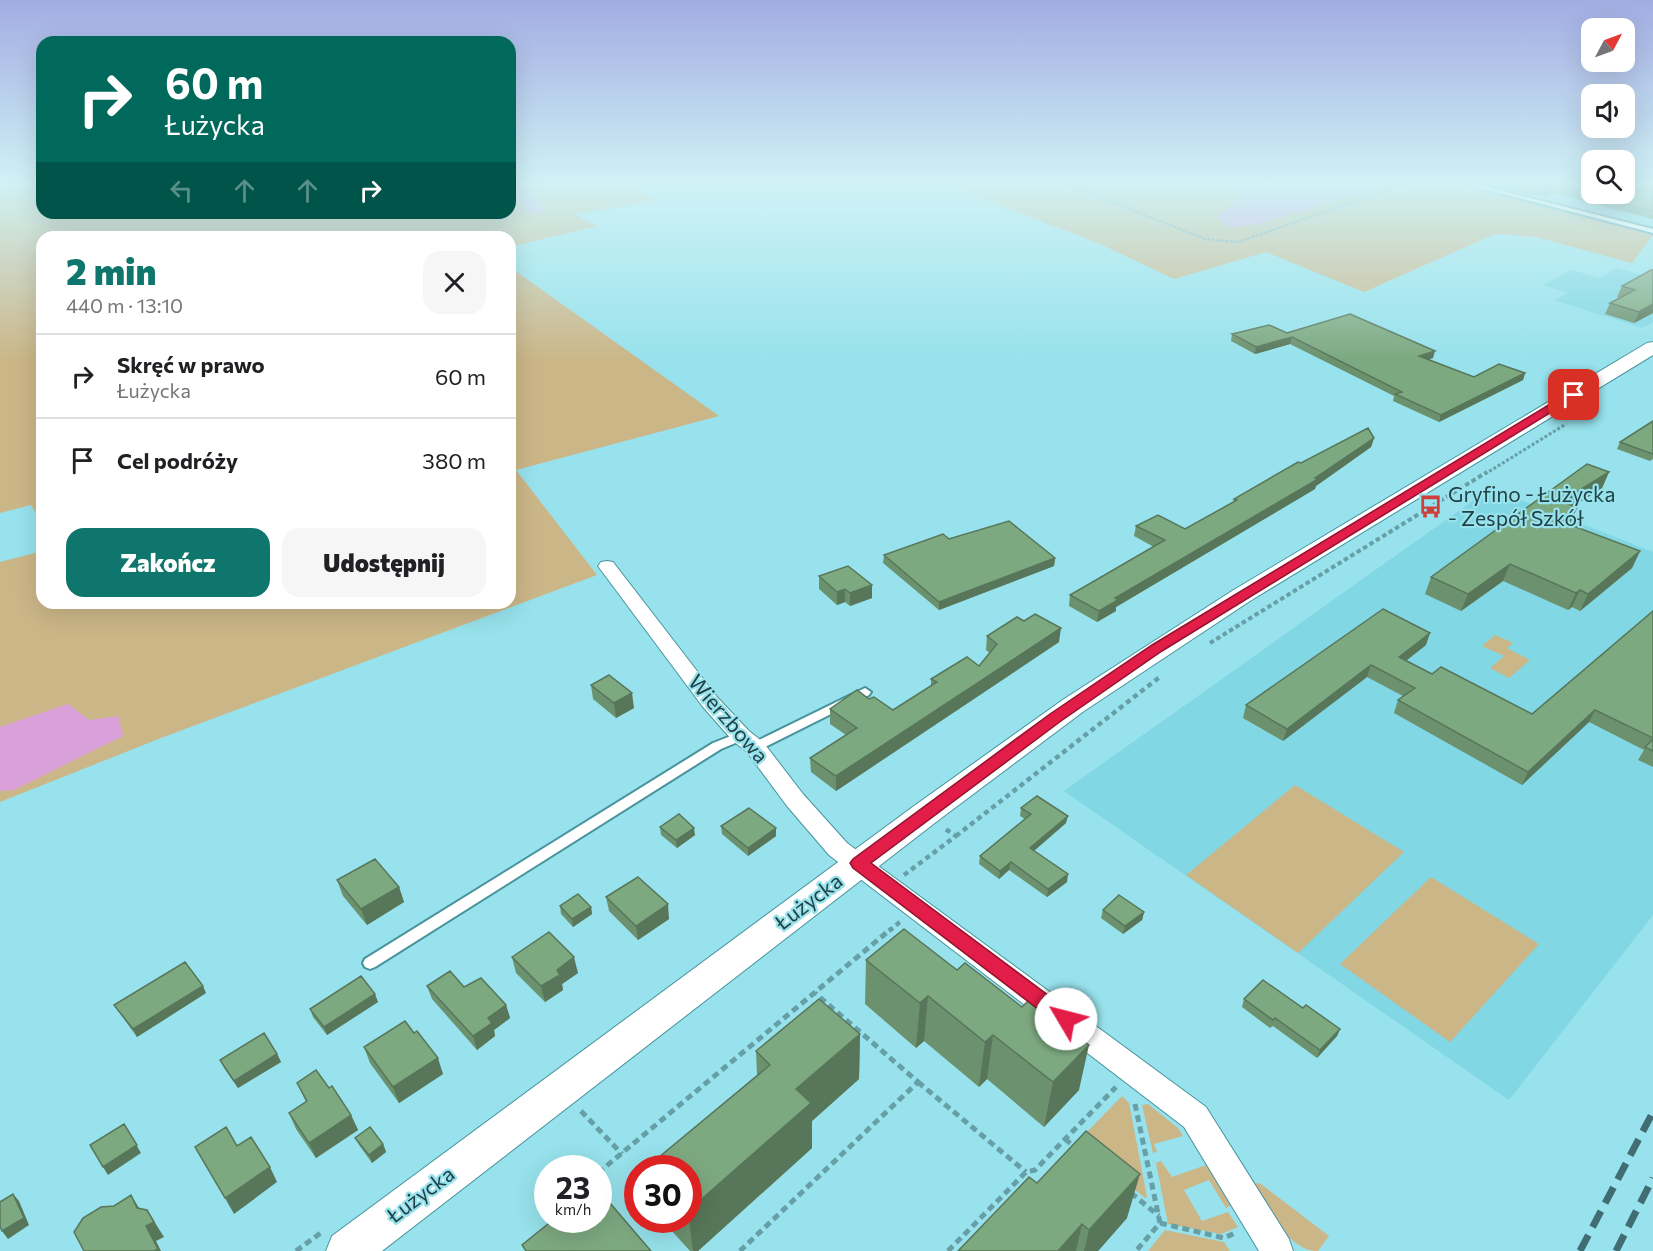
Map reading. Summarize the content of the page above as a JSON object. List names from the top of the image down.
{
  "streets": {
    "street": ["Wierzbowa", "Łużycka"]
  },
  "crossings": [
    ["Wierzbowa", "Łużycka"]
  ],
  "places": {
    "bus stop": ["Gryfino - Łużycka - Zespół Szkół"]
  },
  "north": "top right",
  "page": {
    "turn": ["60 m", "Łużycka"],
    "heading": ["2 min", "440 m · 13:10"],
    "list": [
      {
        "name": "Skręć w prawo",
        "note": "Łużycka",
        "value": "60 m"
      },
      {
        "name": "Cel podróży",
        "value": "380 m"
      }
    ],
    "buttons": ["Zakończ", "Udostępnij"],
    "speed": "23 km/h",
    "limit": "30"
  }
}
